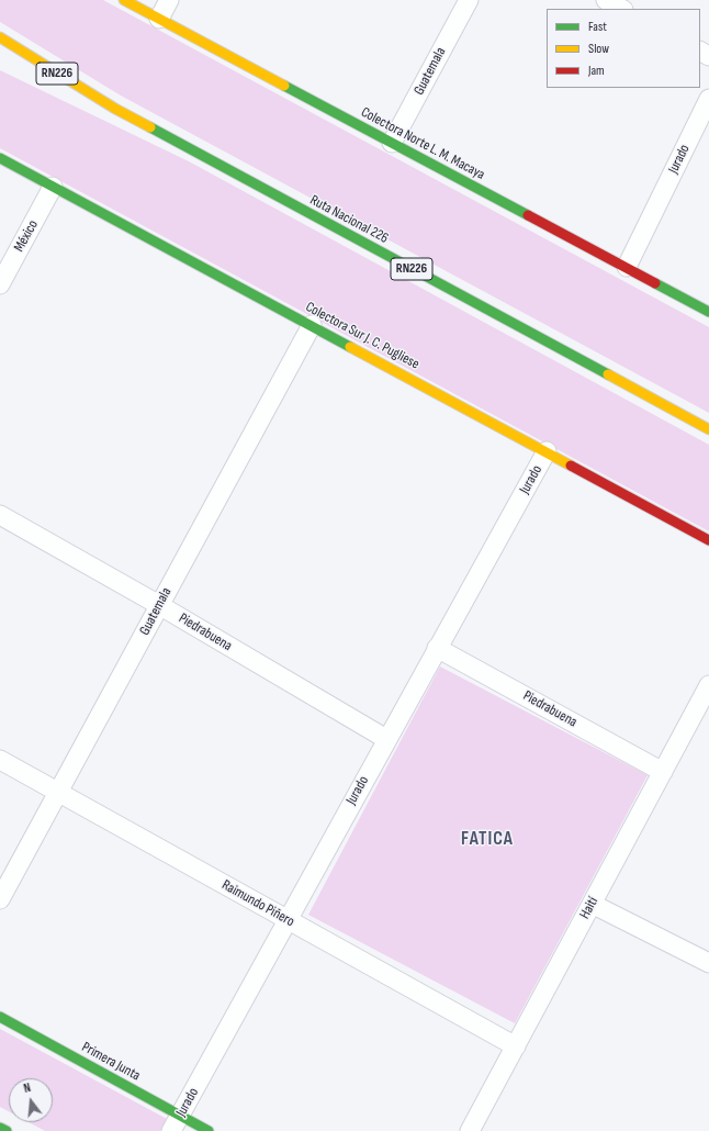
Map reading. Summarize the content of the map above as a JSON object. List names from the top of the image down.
{
  "streets": {
    "main road": [
      "RN226",
      "Colectora Norte L. M. Macaya",
      "Ruta Nacional 226",
      "Colectora Sur J. C. Pugliese",
      "Primera Junta"
    ],
    "street": [
      "Guatemala",
      "Jurado",
      "México",
      "Piedrabuena",
      "Raimundo Piñero",
      "Haití"
    ]
  },
  "crossings": [
    ["Guatemala", "Colectora Norte L. M. Macaya"],
    ["Guatemala", "Colectora Sur J. C. Pugliese"],
    ["Guatemala", "Piedrabuena"],
    ["Guatemala", "Raimundo Piñero"],
    ["Colectora Norte L. M. Macaya", "Jurado"],
    ["Jurado", "Colectora Sur J. C. Pugliese"],
    ["Jurado", "Piedrabuena"],
    ["Jurado", "Raimundo Piñero"],
    ["Jurado", "Primera Junta"],
    ["México", "Colectora Sur J. C. Pugliese"],
    ["Piedrabuena", "Haití"],
    ["Raimundo Piñero", "Haití"]
  ],
  "districts": ["FATICA"],
  "legend": ["Fast", "Slow", "Jam"],
  "north": "top"
}
